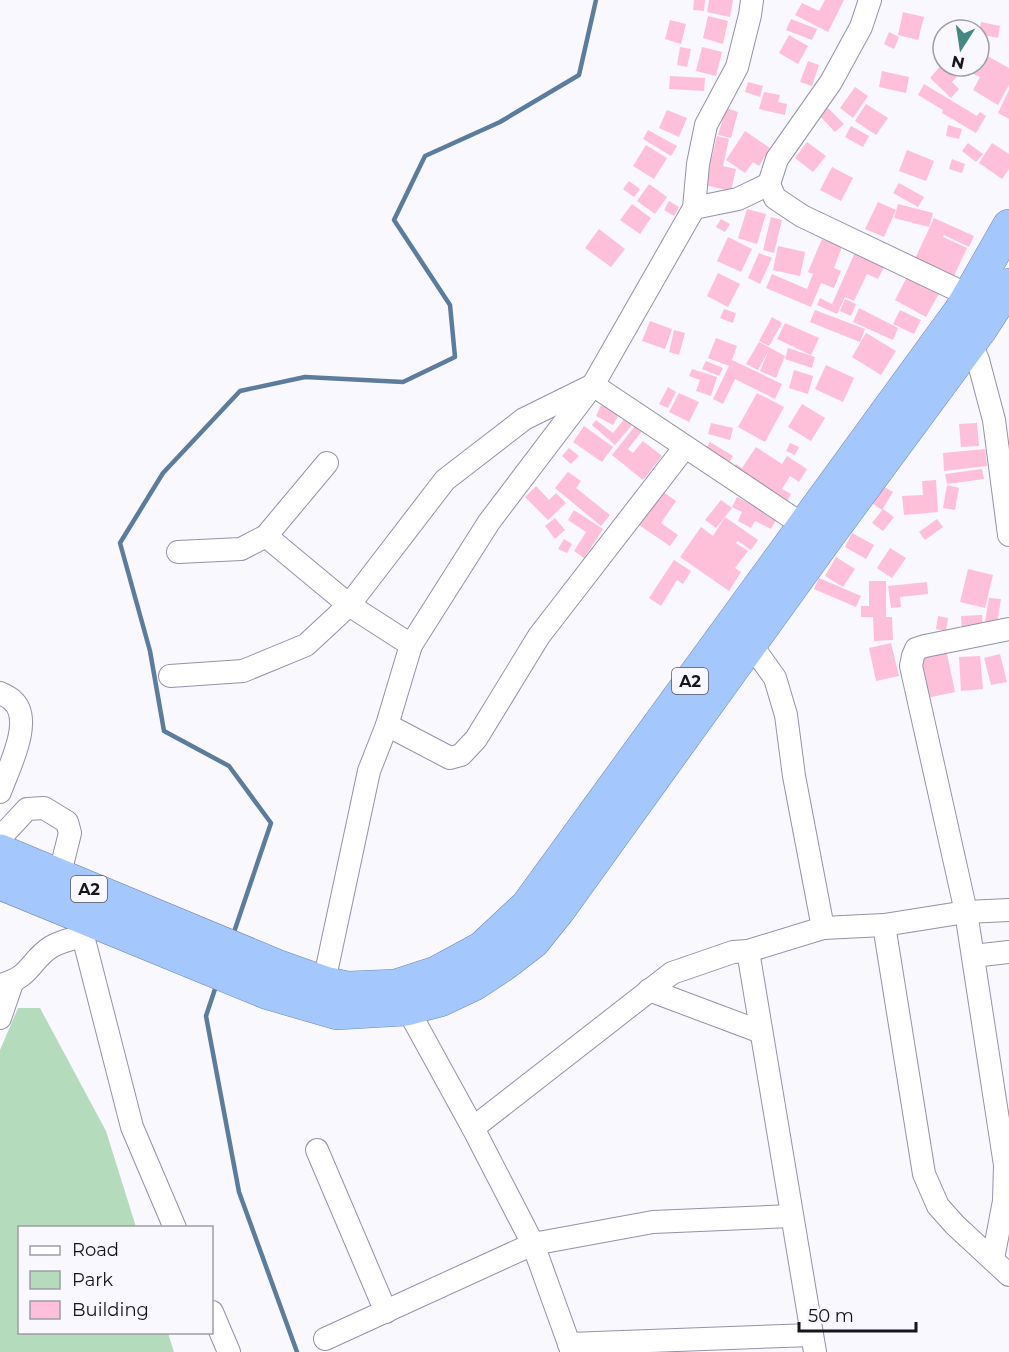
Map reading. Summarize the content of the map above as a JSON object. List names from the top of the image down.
{
  "streets": {
    "highway": ["A2"]
  },
  "legend": ["Road", "Park", "Building"],
  "scale_bar": "50 m",
  "north": "bottom"
}
